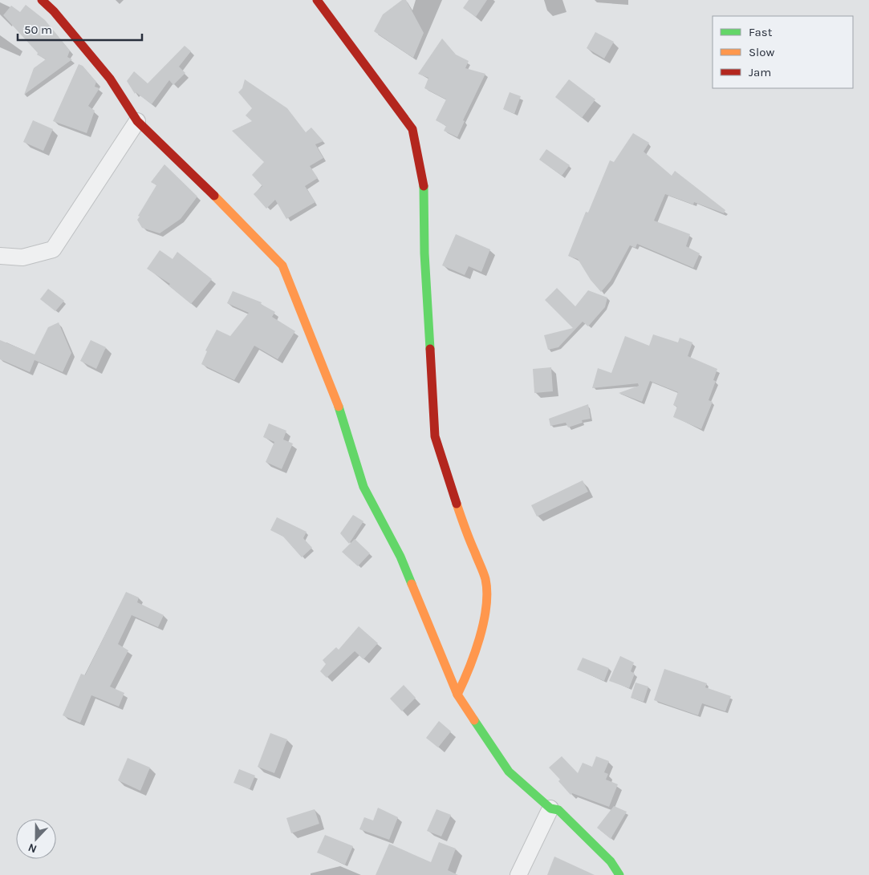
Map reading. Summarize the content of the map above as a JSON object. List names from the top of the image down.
{
  "legend": ["Fast", "Slow", "Jam"],
  "scale_bar": "50 m",
  "north": "bottom"
}
